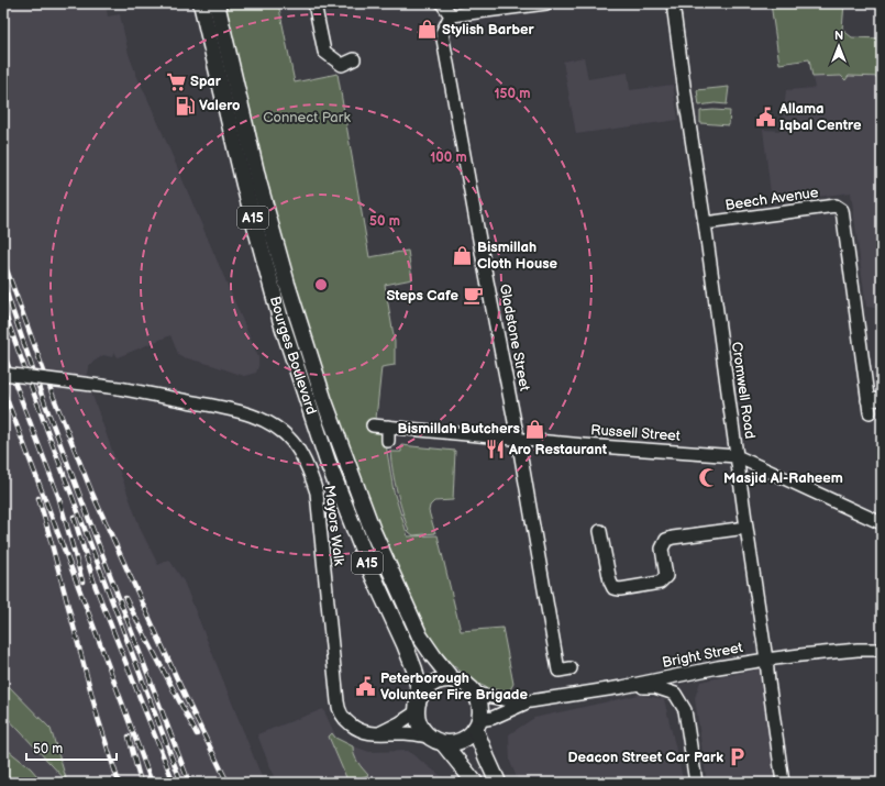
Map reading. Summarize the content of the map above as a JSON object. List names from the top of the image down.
{
  "streets": {
    "main road": ["A15", "Bourges Boulevard"],
    "street": [
      "Beech Avenue",
      "Gladstone Street",
      "Cromwell Road",
      "Russell Street",
      "Mayors Walk",
      "Bright Street"
    ]
  },
  "crossings": [
    ["Beech Avenue", "Cromwell Road"],
    ["A15", "Bourges Boulevard"],
    ["A15", "Mayors Walk"],
    ["A15", "Bright Street"],
    ["Gladstone Street", "Russell Street"],
    ["Bourges Boulevard", "Mayors Walk"],
    ["Bourges Boulevard", "Bright Street"],
    ["Cromwell Road", "Russell Street"],
    ["Cromwell Road", "Bright Street"],
    ["Mayors Walk", "Bright Street"]
  ],
  "parks": ["Connect Park"],
  "places": {
    "shop": ["Stylish Barber", "Bismillah Cloth House", "Bismillah Butchers"],
    "supermarket": ["Spar"],
    "fuel station": ["Valero"],
    "public building": ["Allama Iqbal Centre", "Peterborough Volunteer Fire Brigade"],
    "cafe": ["Steps Cafe"],
    "restaurant": ["Aro Restaurant"],
    "mosque": ["Masjid Al-Raheem"],
    "parking": ["Deacon Street Car Park"]
  },
  "scale_bar": "50 m",
  "north": "top",
  "rings": ["150 m", "100 m", "50 m"]
}
